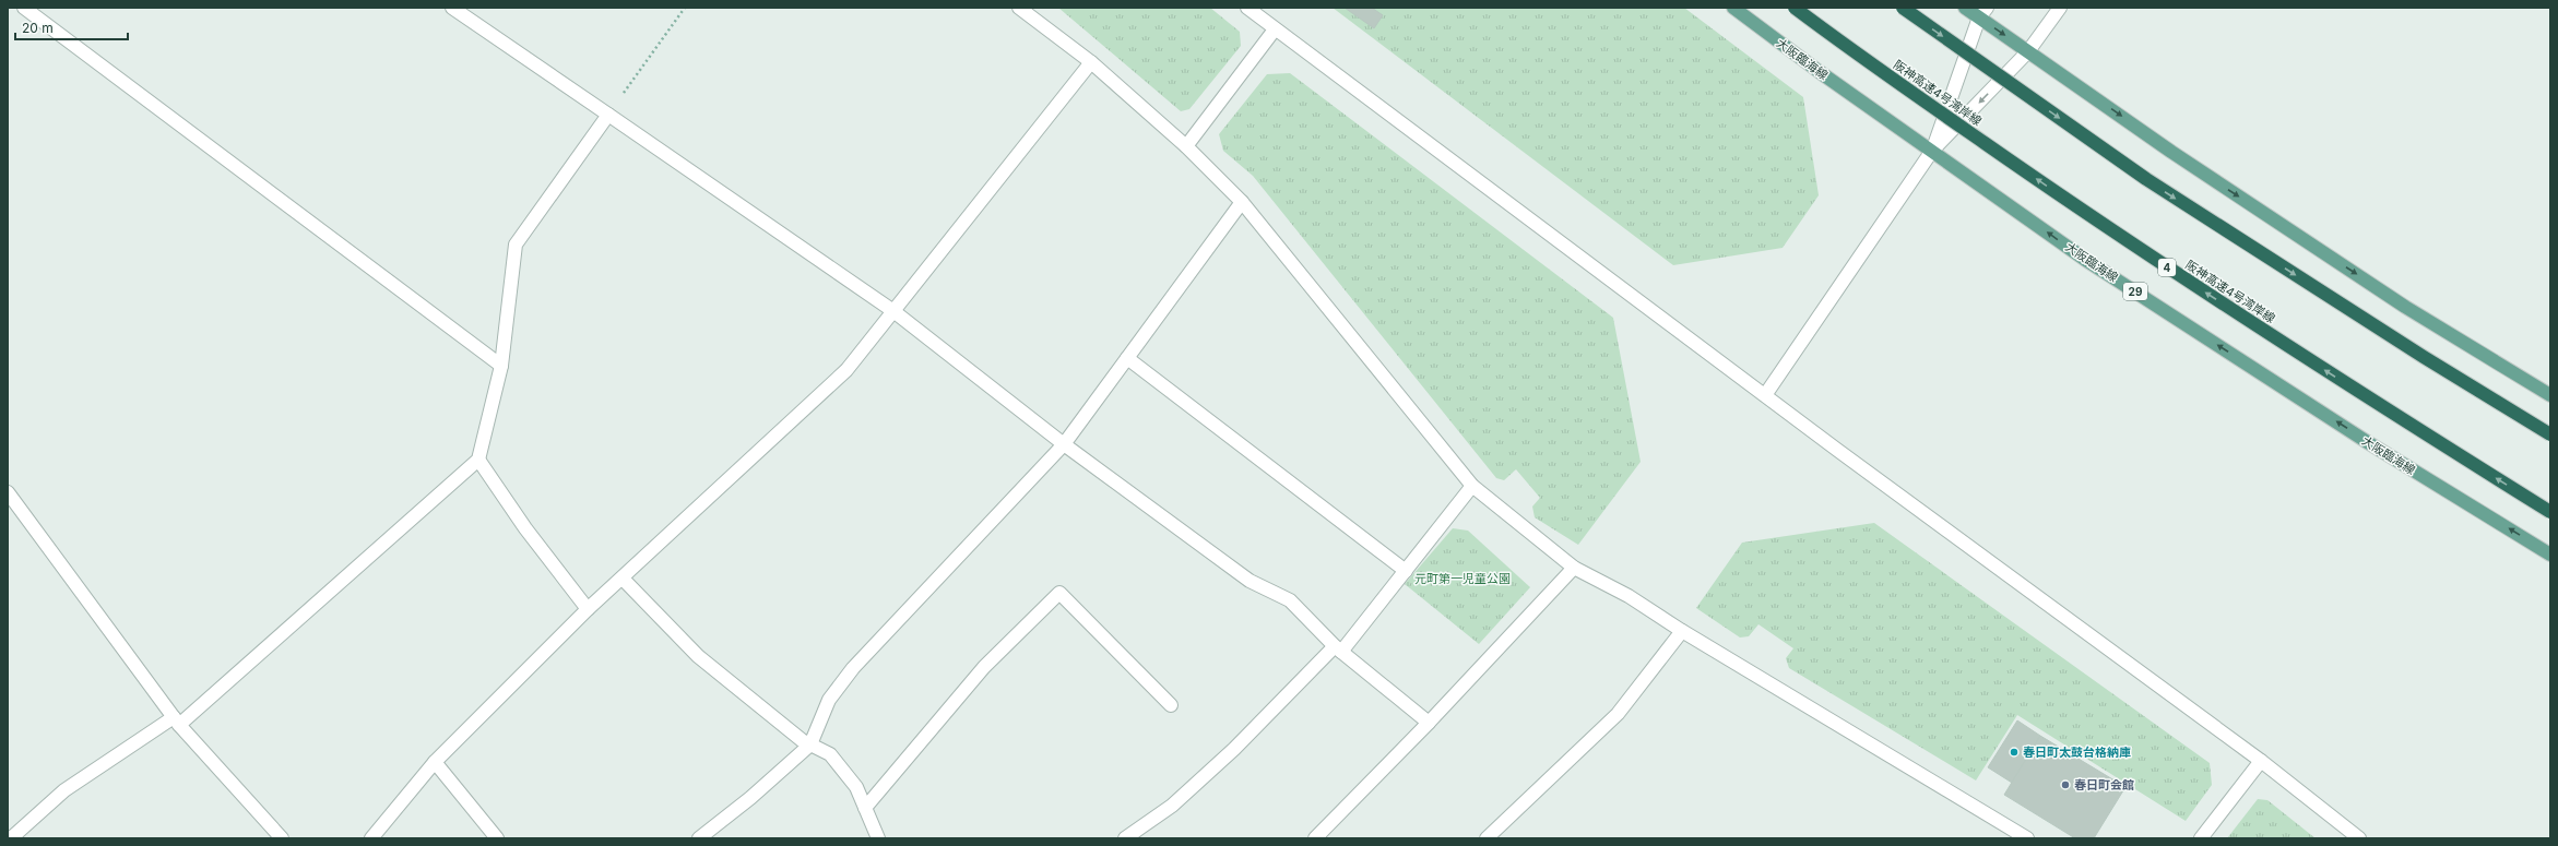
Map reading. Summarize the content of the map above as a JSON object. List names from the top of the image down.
{
  "streets": {
    "highway": ["阪神高速4号湾岸線", "4"],
    "main road": ["大阪臨海線", "29"]
  },
  "one_way": ["大阪臨海線"],
  "parks": ["元町第一児童公園"],
  "places": ["春日町太鼓台格納庫", "春日町会館"],
  "scale_bar": "20 m"
}
